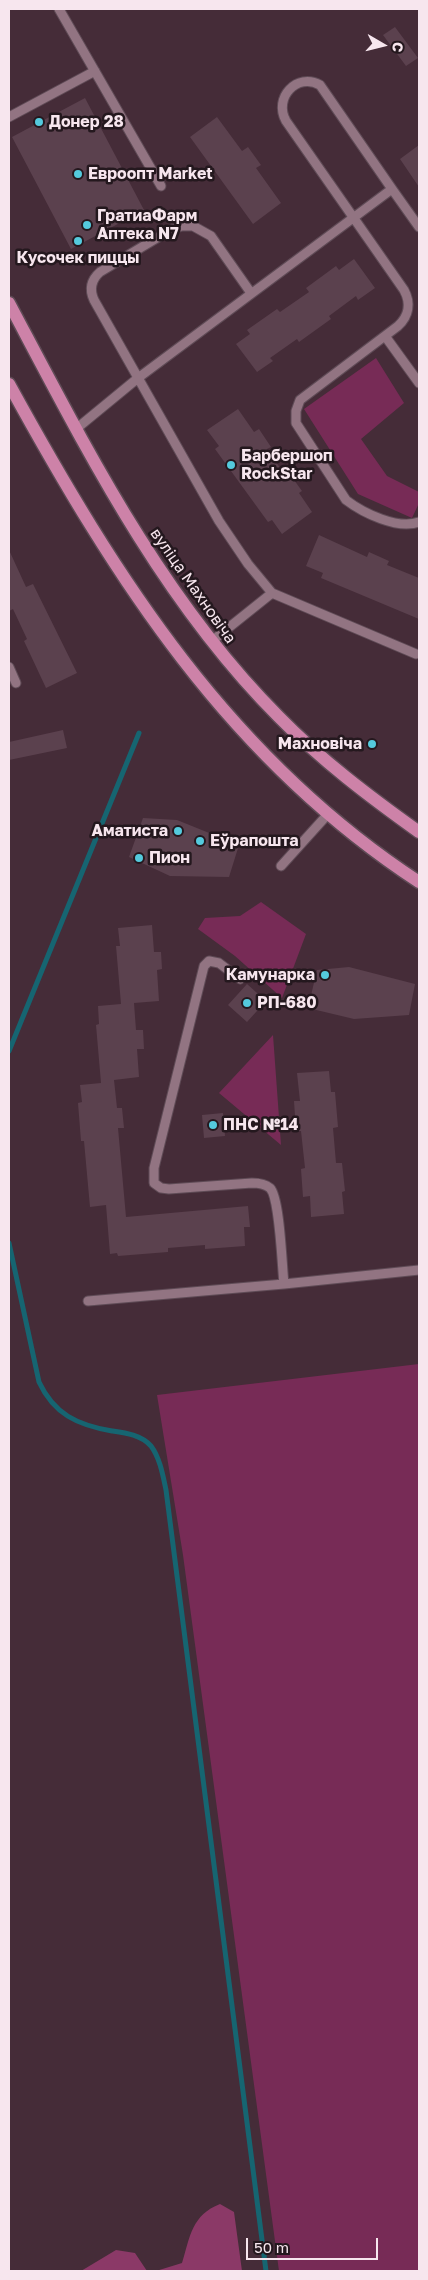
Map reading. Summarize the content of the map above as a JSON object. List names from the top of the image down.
{
  "streets": {
    "main road": ["вуліца Махновіча"]
  },
  "places": [
    "Донер 28",
    "Евроопт Market",
    "ГратиаФарм Аптека N7",
    "Кусочек пиццы",
    "Барбершоп RockStar",
    "Махновіча",
    "Аматиста",
    "Еўрапошта",
    "Пион",
    "Камунарка",
    "РП-680",
    "ПНС №14"
  ],
  "scale_bar": "50 m",
  "north": "right"
}
